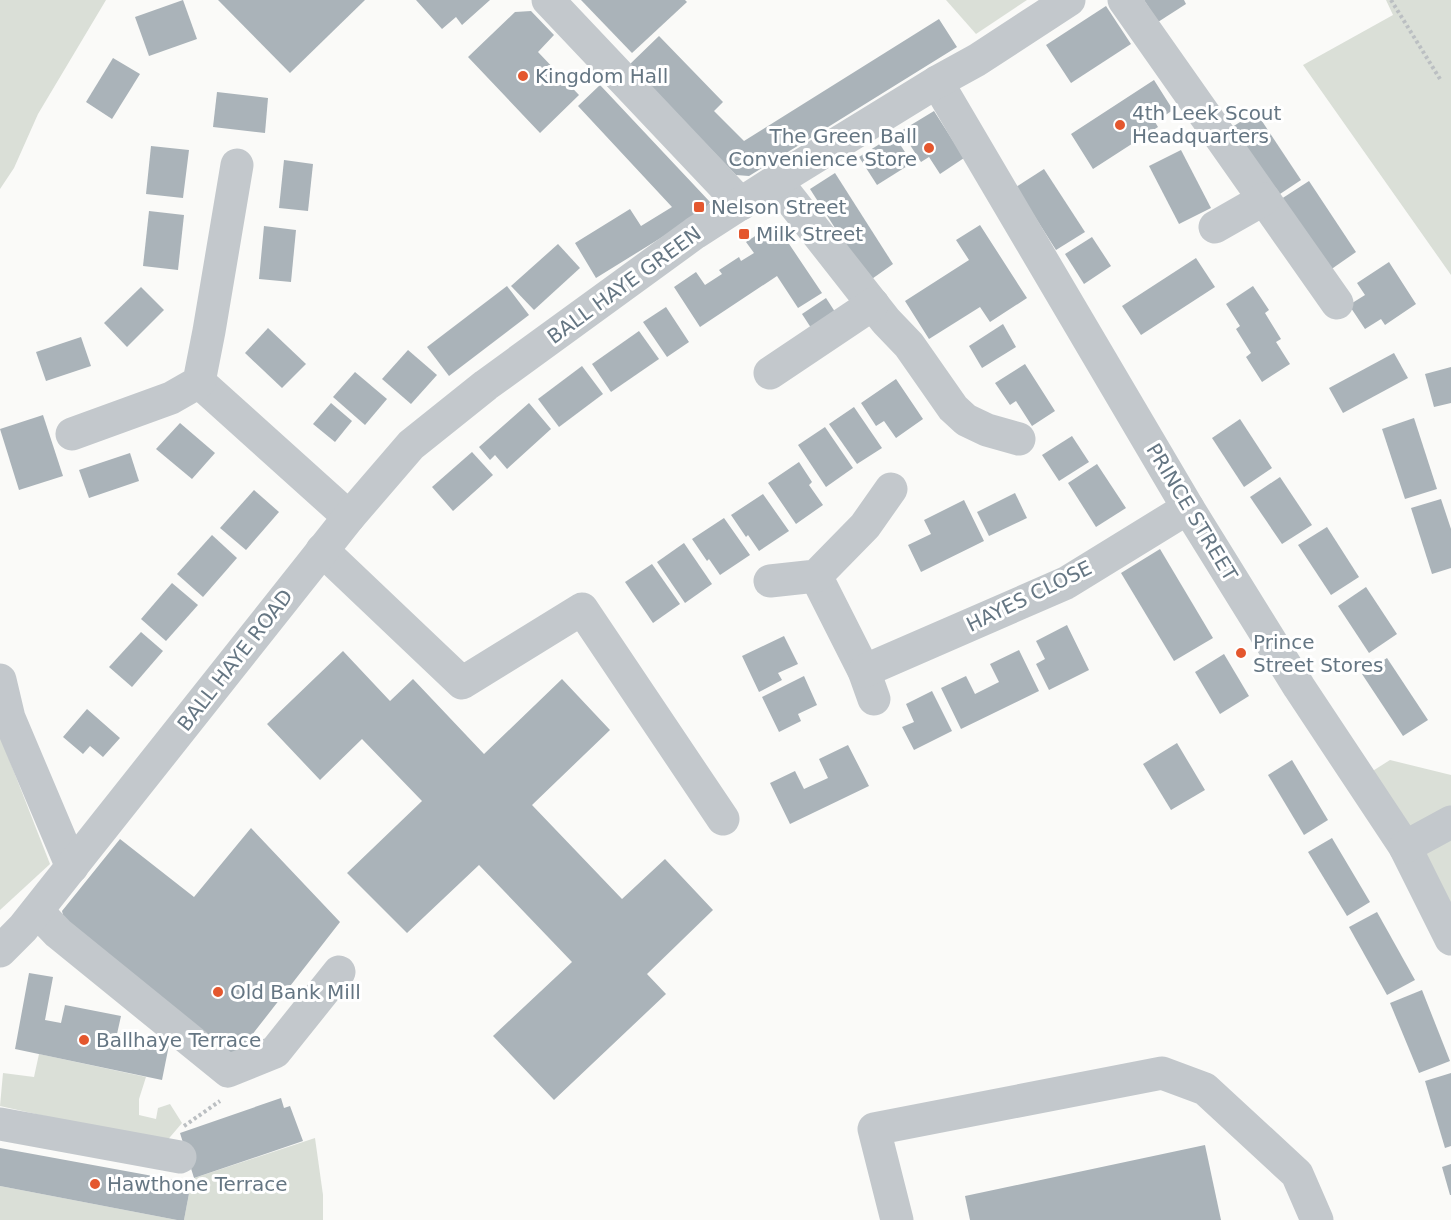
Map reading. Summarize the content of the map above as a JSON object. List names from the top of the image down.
{
  "streets": {
    "street": [
      "BALL HAYE GREEN",
      "PRINCE STREET",
      "HAYES CLOSE",
      "BALL HAYE ROAD"
    ]
  },
  "crossings": [
    ["BALL HAYE GREEN", "PRINCE STREET"],
    ["BALL HAYE GREEN", "BALL HAYE ROAD"],
    ["PRINCE STREET", "HAYES CLOSE"]
  ],
  "places": {
    "other": [
      "Kingdom Hall",
      "4th Leek Scout Headquarters",
      "The Green Ball Convenience Store",
      "Prince Street Stores",
      "Old Bank Mill",
      "Ballhaye Terrace",
      "Hawthone Terrace"
    ],
    "transit": ["Nelson Street", "Milk Street"]
  }
}
